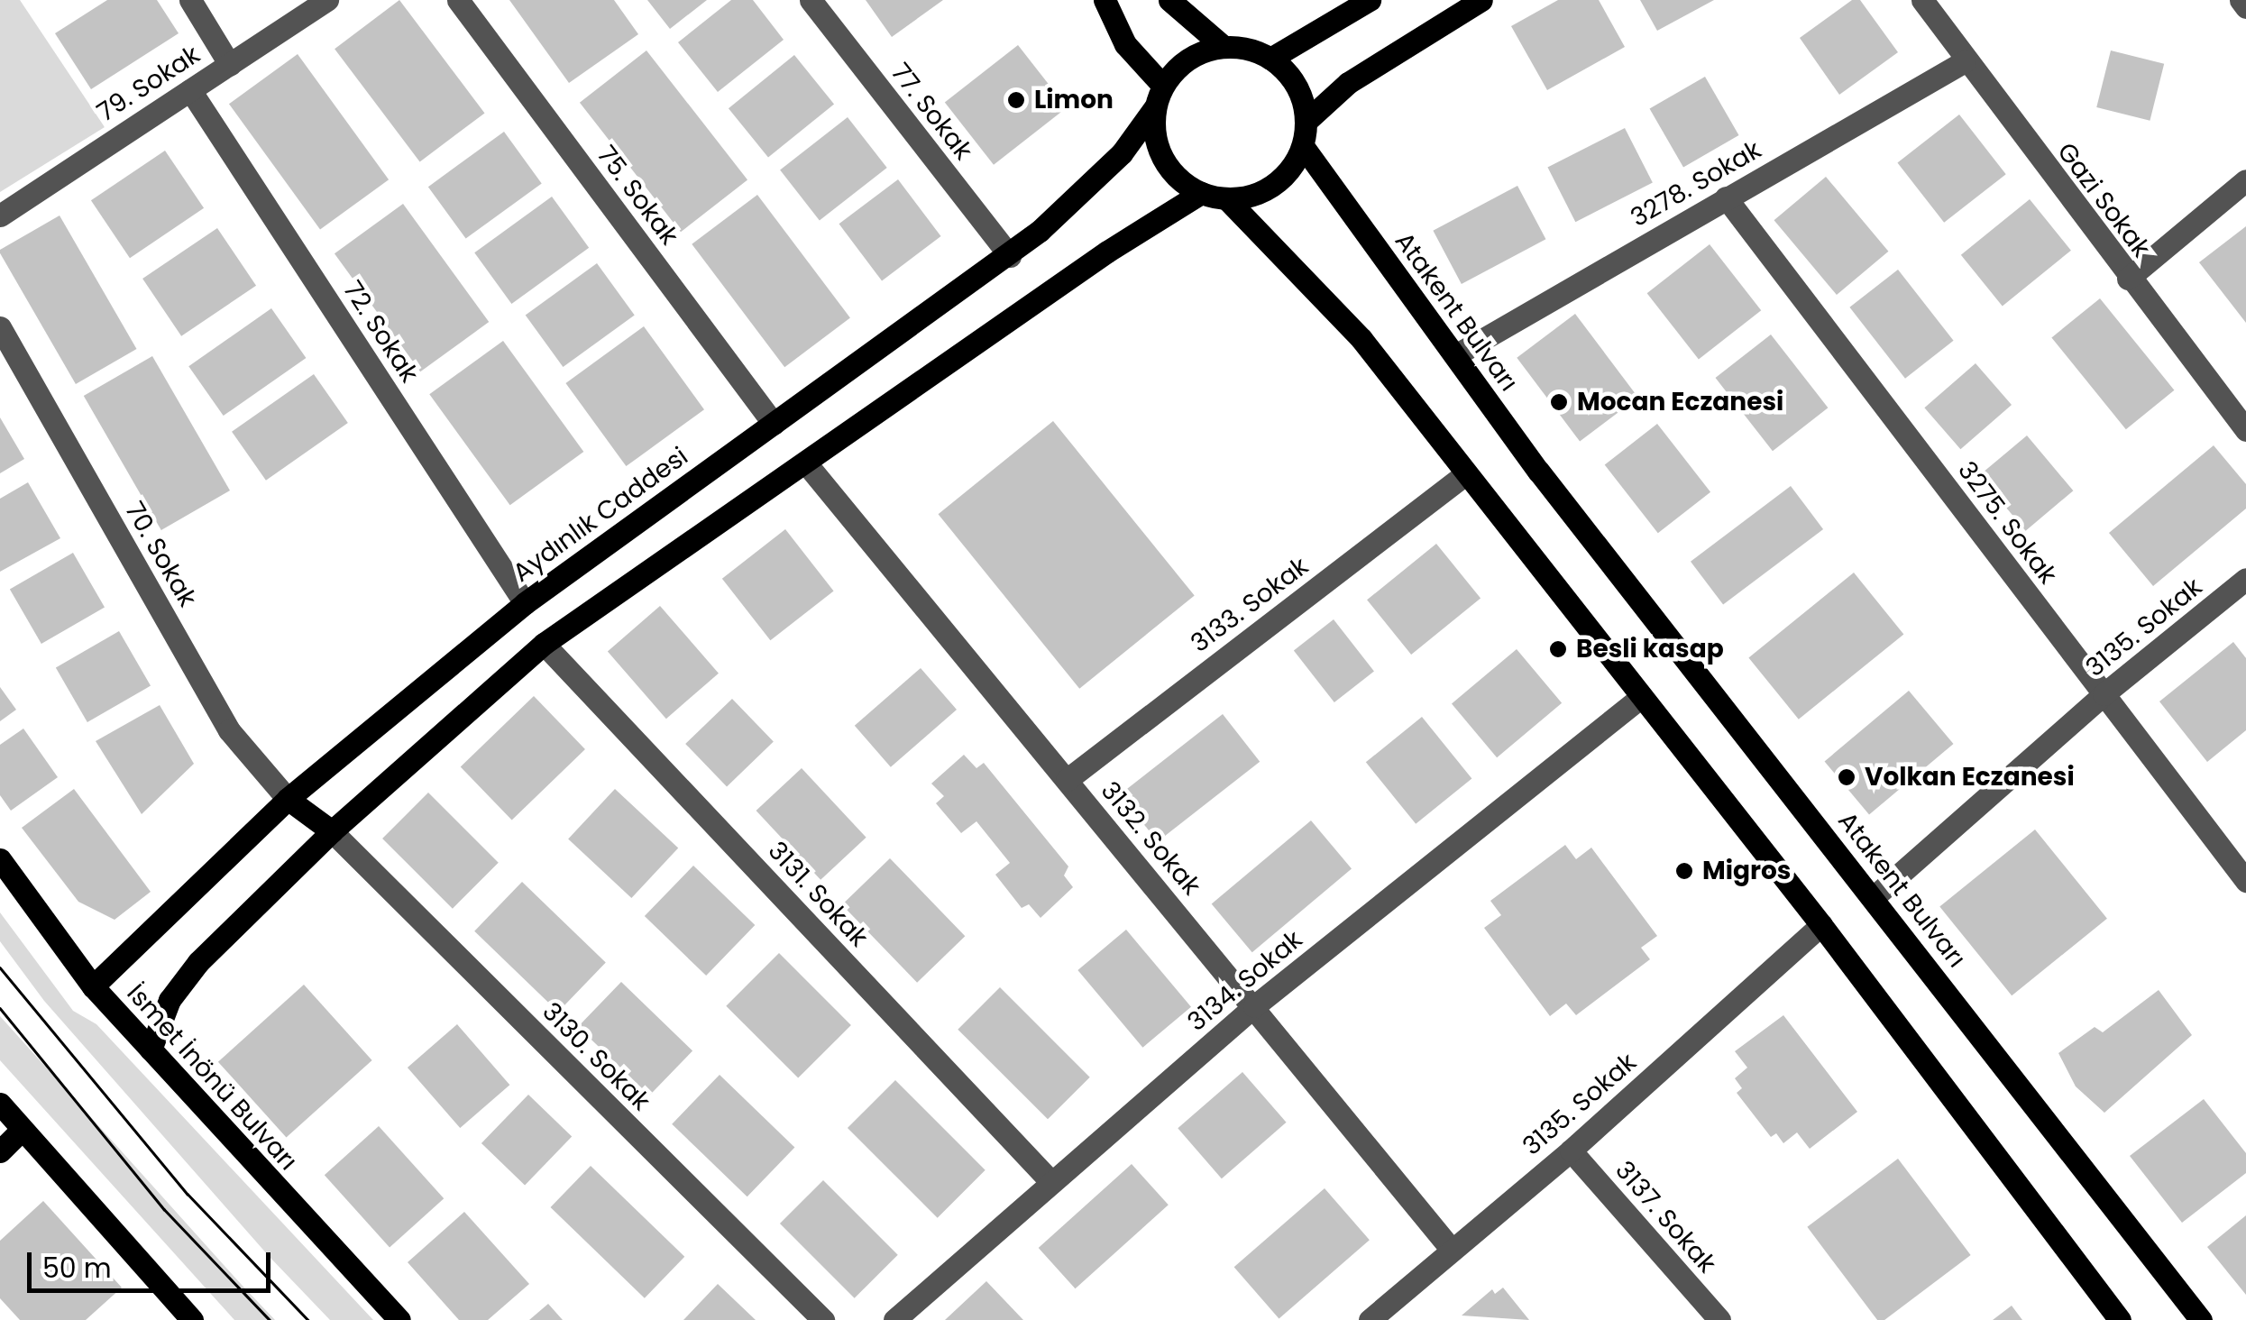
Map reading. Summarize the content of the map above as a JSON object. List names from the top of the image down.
{
  "streets": {
    "main road": ["Atakent Bulvarı", "Aydınlık Caddesi", "İsmet İnönü Bulvarı"],
    "street": [
      "79. Sokak",
      "77. Sokak",
      "3278. Sokak",
      "75. Sokak",
      "Gazi Sokak",
      "72. Sokak",
      "3275. Sokak",
      "70. Sokak",
      "3133. Sokak",
      "3135. Sokak",
      "3132. Sokak",
      "3131. Sokak",
      "3134. Sokak",
      "3130. Sokak",
      "3137. Sokak"
    ]
  },
  "crossings": [
    ["79. Sokak", "72. Sokak"],
    ["77. Sokak", "Aydınlık Caddesi"],
    ["3278. Sokak", "Gazi Sokak"],
    ["3278. Sokak", "Atakent Bulvarı"],
    ["3278. Sokak", "3275. Sokak"],
    ["75. Sokak", "Aydınlık Caddesi"],
    ["Atakent Bulvarı", "Aydınlık Caddesi"],
    ["Atakent Bulvarı", "3135. Sokak"],
    ["72. Sokak", "Aydınlık Caddesi"],
    ["Aydınlık Caddesi", "70. Sokak"],
    ["Aydınlık Caddesi", "İsmet İnönü Bulvarı"],
    ["3275. Sokak", "3135. Sokak"],
    ["3133. Sokak", "3132. Sokak"],
    ["3135. Sokak", "3132. Sokak"],
    ["3135. Sokak", "3137. Sokak"],
    ["3132. Sokak", "3134. Sokak"],
    ["3131. Sokak", "3134. Sokak"]
  ],
  "places": [
    "Limon",
    "Mocan Eczanesi",
    "Besli kasap",
    "Volkan Eczanesi",
    "Migros"
  ],
  "scale_bar": "50 m"
}
